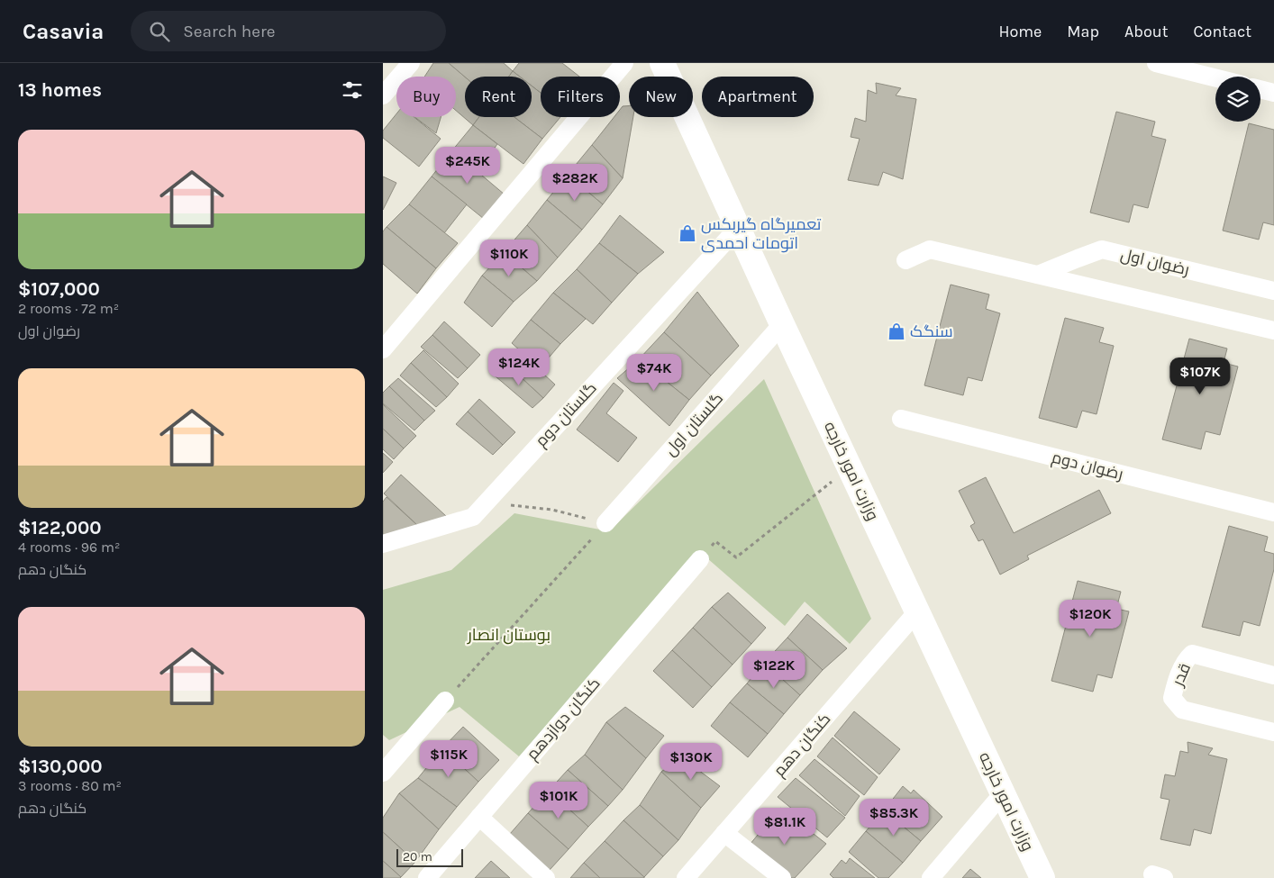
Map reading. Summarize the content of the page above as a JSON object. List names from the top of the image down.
{
  "streets": {
    "main road": ["وزارت امور خارجه"],
    "street": [
      "رضوان اول",
      "گلستان دوم",
      "گلستان اول",
      "رضوان دوم",
      "قدر",
      "کنگان دوازدهم",
      "کنگان دهم"
    ]
  },
  "crossings": [
    ["گلستان دوم", "وزارت امور خارجه"],
    ["گلستان اول", "وزارت امور خارجه"],
    ["وزارت امور خارجه", "کنگان دهم"]
  ],
  "parks": ["بوستان انصار"],
  "places": {
    "shop": ["تعمیرگاه گیربکس اتومات احمدی", "سنگک"]
  },
  "scale_bar": "20 m",
  "page": {
    "header": "Casavia",
    "search": "Search here",
    "nav": [
      "Home",
      "Map",
      "About",
      "Contact"
    ],
    "heading": "13 homes",
    "chip": [
      "Buy",
      "Rent",
      "Filters",
      "New",
      "Apartment"
    ],
    "list": [
      {
        "name": "$107,000",
        "note": "2 rooms · 72 m² · رضوان اول"
      },
      {
        "name": "$122,000",
        "note": "4 rooms · 96 m² · کنگان دهم"
      },
      {
        "name": "$130,000",
        "note": "3 rooms · 80 m² · کنگان دهم"
      }
    ],
    "price": [
      "$245K",
      "$282K",
      "$110K",
      "$124K",
      "$74K",
      "$107K",
      "$120K",
      "$122K",
      "$115K",
      "$130K",
      "$101K",
      "$85.3K",
      "$81.1K"
    ],
    "scale": "20 m"
  }
}
